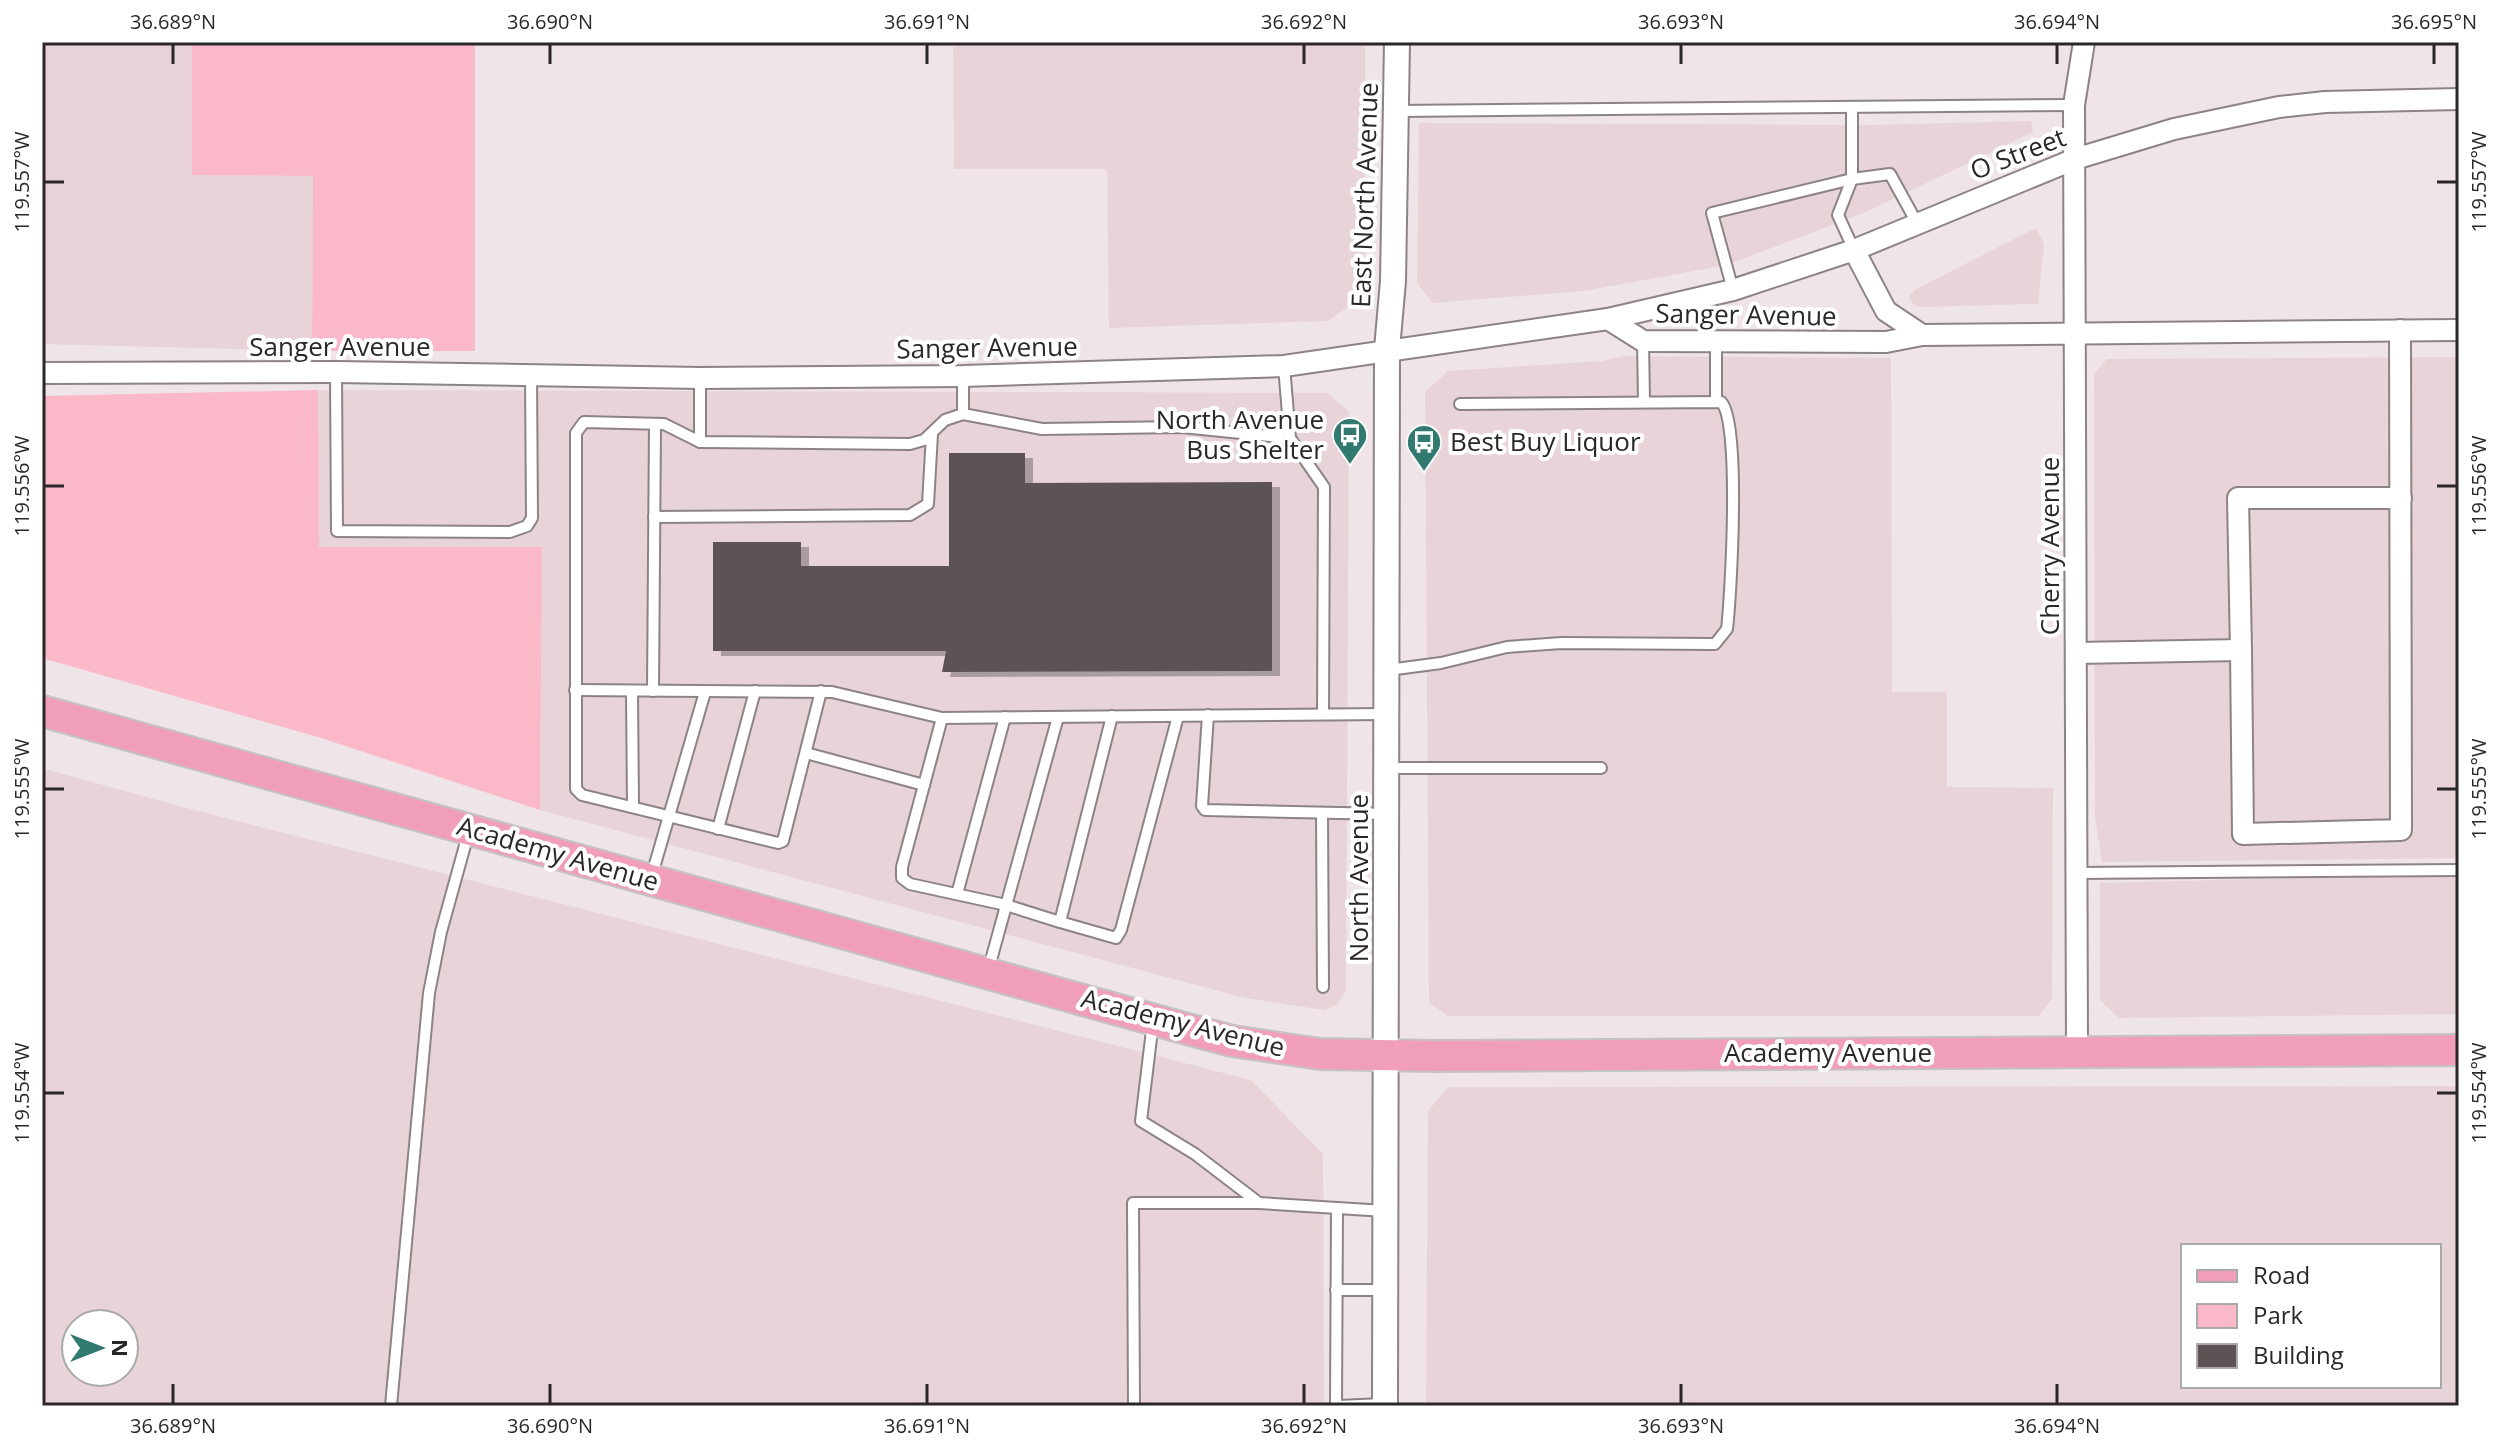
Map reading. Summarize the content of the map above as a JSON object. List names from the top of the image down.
{
  "streets": {
    "main road": ["Academy Avenue"],
    "street": [
      "O Street",
      "East North Avenue",
      "Sanger Avenue",
      "Cherry Avenue",
      "North Avenue"
    ]
  },
  "crossings": [
    ["O Street", "Sanger Avenue"],
    ["O Street", "Cherry Avenue"],
    ["East North Avenue", "Sanger Avenue"],
    ["East North Avenue", "North Avenue"],
    ["Sanger Avenue", "Cherry Avenue"],
    ["Sanger Avenue", "North Avenue"],
    ["Cherry Avenue", "Academy Avenue"],
    ["Academy Avenue", "North Avenue"]
  ],
  "places": {
    "bus stop": ["North Avenue Bus Shelter", "Best Buy Liquor"]
  },
  "legend": ["Road", "Park", "Building"],
  "north": "right",
  "coordinates": [
    "36.689°N",
    "36.690°N",
    "36.691°N",
    "36.692°N",
    "36.693°N",
    "36.694°N",
    "36.695°N",
    "119.557°W",
    "119.556°W",
    "119.555°W",
    "119.554°W"
  ]
}
